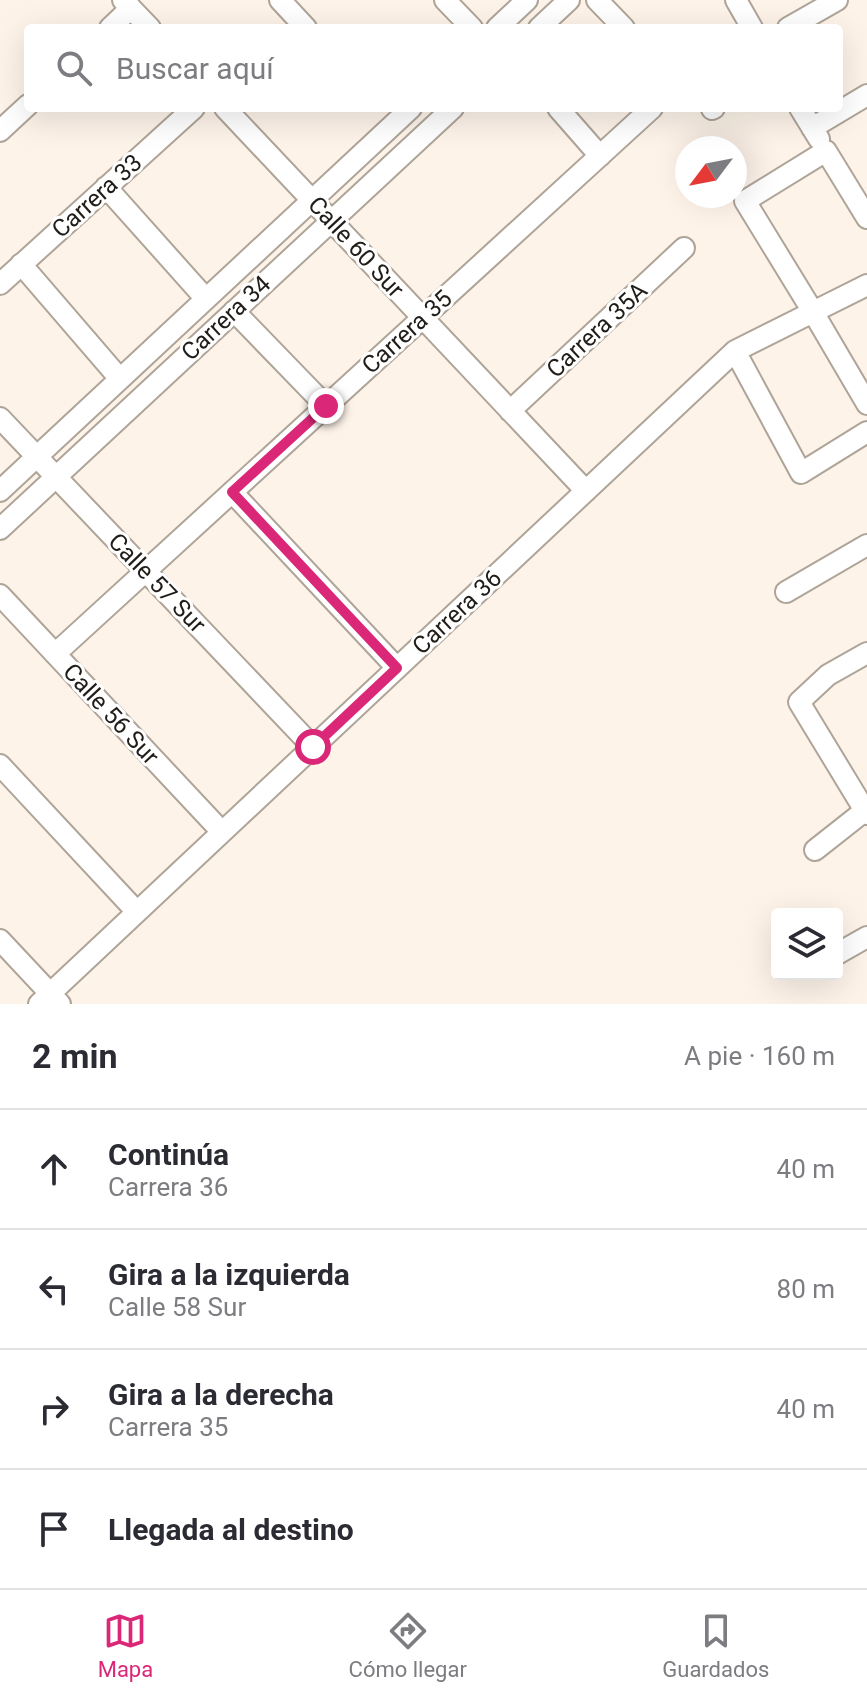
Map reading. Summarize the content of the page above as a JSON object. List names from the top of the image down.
{
  "streets": {
    "street": [
      "Carrera 33",
      "Calle 60 Sur",
      "Carrera 34",
      "Carrera 35A",
      "Carrera 35",
      "Calle 57 Sur",
      "Carrera 36",
      "Calle 56 Sur"
    ]
  },
  "crossings": [
    ["Calle 60 Sur", "Carrera 34"],
    ["Calle 60 Sur", "Carrera 35A"],
    ["Calle 60 Sur", "Carrera 35"],
    ["Calle 60 Sur", "Carrera 36"],
    ["Carrera 34", "Calle 57 Sur"],
    ["Carrera 35", "Calle 57 Sur"],
    ["Carrera 35", "Calle 56 Sur"],
    ["Calle 57 Sur", "Carrera 36"],
    ["Carrera 36", "Calle 56 Sur"]
  ],
  "north": "bottom left",
  "page": {
    "search": "Buscar aquí",
    "heading": ["2 min", "A pie · 160 m"],
    "list": [
      ["Continúa", "Carrera 36", "40 m"],
      ["Gira a la izquierda", "Calle 58 Sur", "80 m"],
      ["Gira a la derecha", "Carrera 35", "40 m"],
      "Llegada al destino"
    ],
    "nav": ["Mapa", "Cómo llegar", "Guardados"]
  }
}
